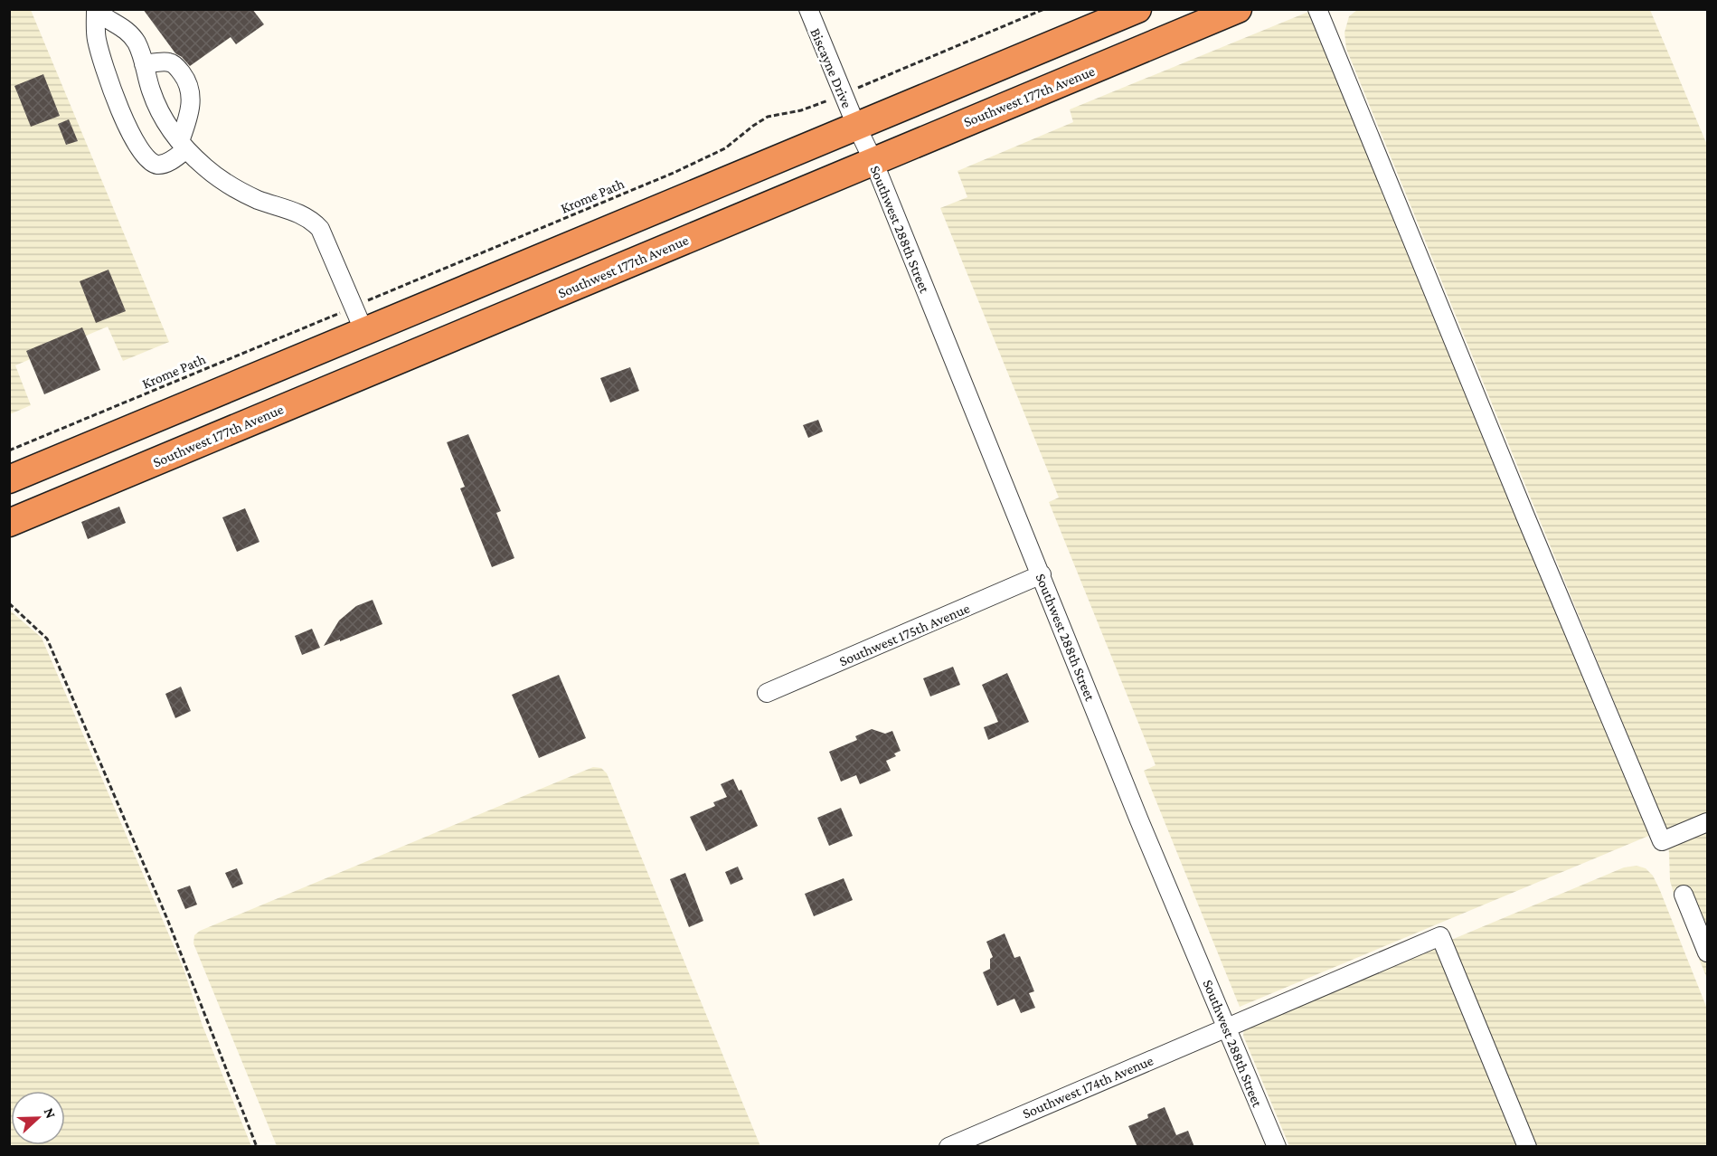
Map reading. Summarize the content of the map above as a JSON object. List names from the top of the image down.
{
  "streets": {
    "highway": ["Southwest 177th Avenue"],
    "street": [
      "Biscayne Drive",
      "Southwest 288th Street",
      "Southwest 175th Avenue",
      "Southwest 174th Avenue"
    ],
    "path": ["Krome Path"]
  },
  "crossings": [
    ["Biscayne Drive", "Southwest 288th Street"],
    ["Southwest 177th Avenue", "Southwest 288th Street"],
    ["Southwest 288th Street", "Southwest 175th Avenue"],
    ["Southwest 288th Street", "Southwest 174th Avenue"]
  ],
  "north": "right"
}
